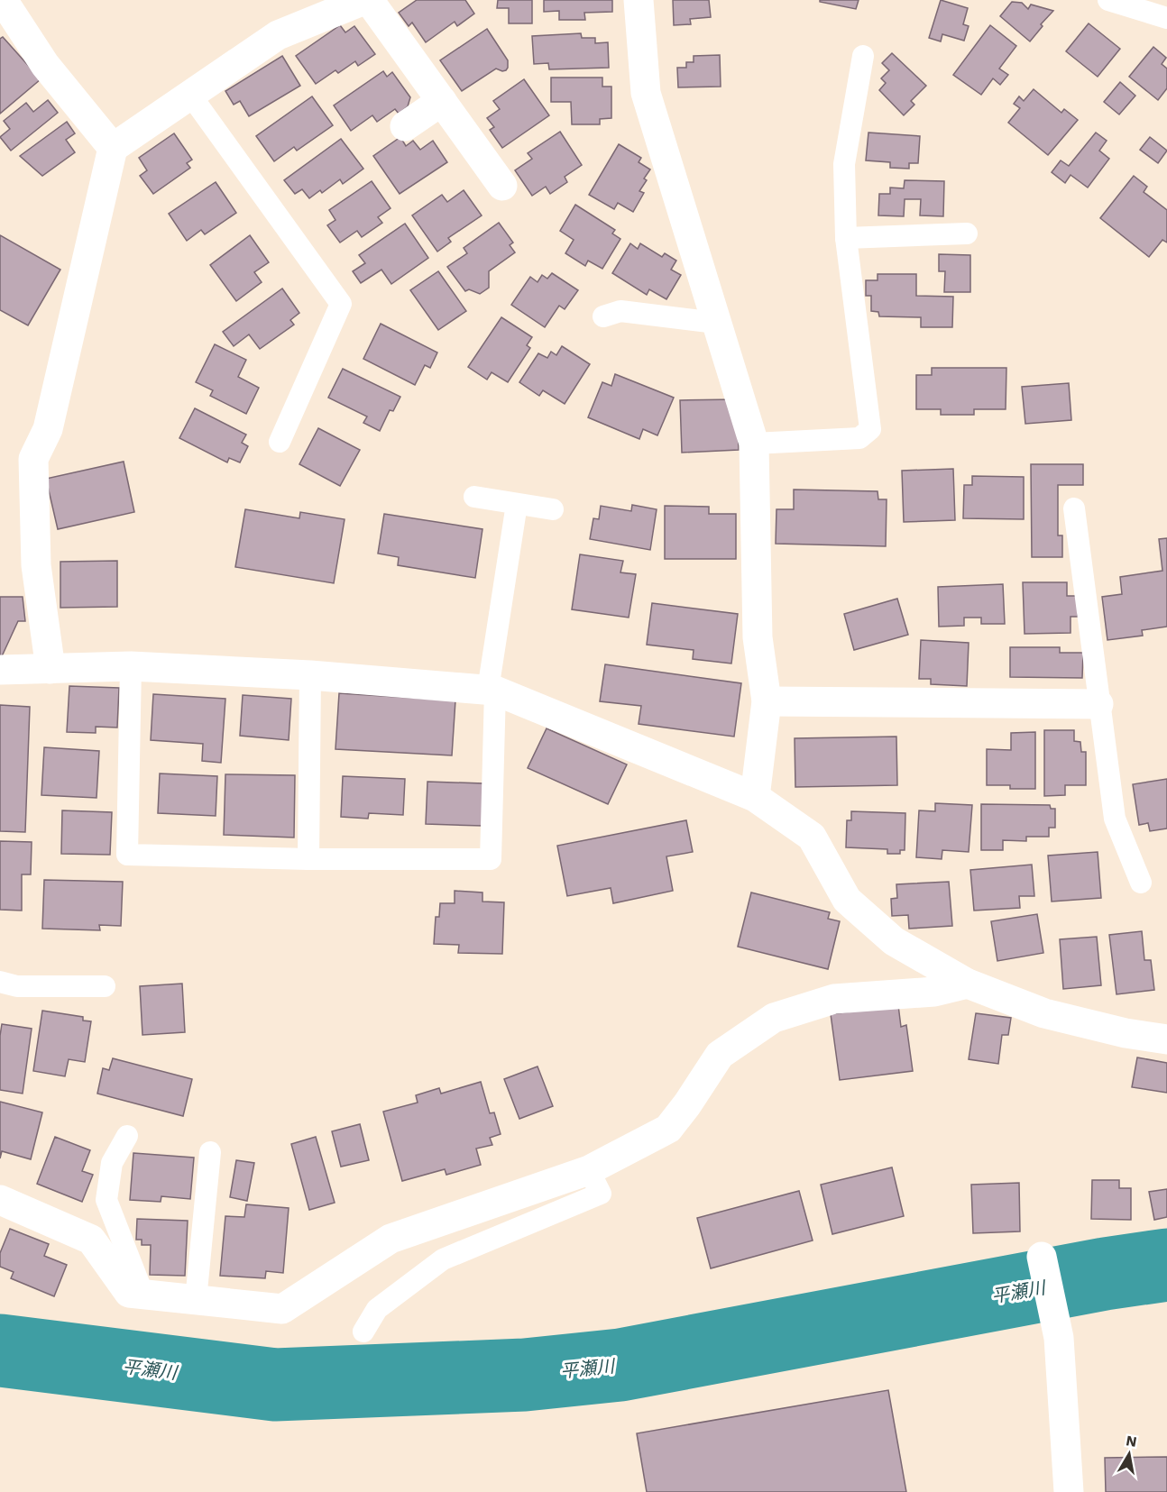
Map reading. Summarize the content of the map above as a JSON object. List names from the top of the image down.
{
  "water": ["平瀬川"],
  "north": "top"
}
